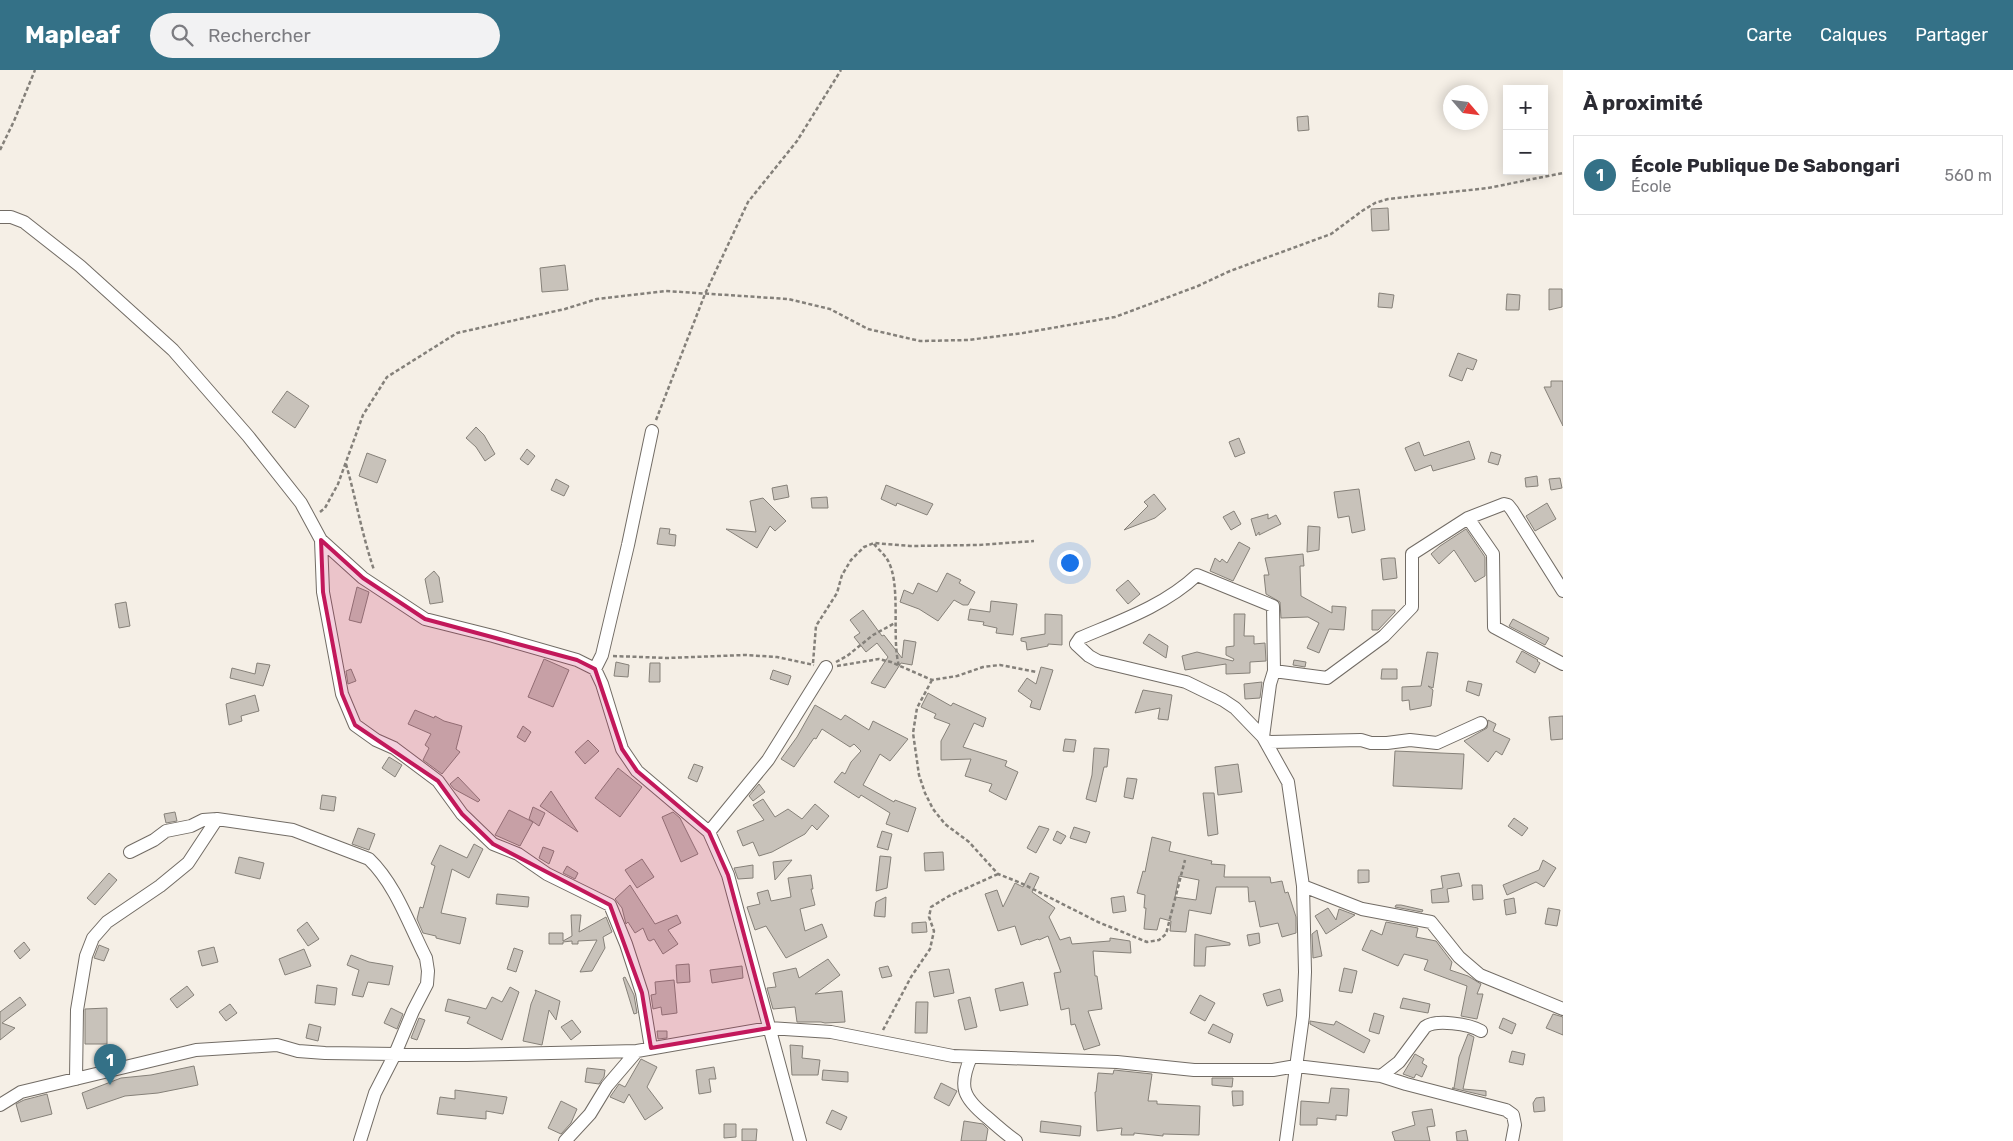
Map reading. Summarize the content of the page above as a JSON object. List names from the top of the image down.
{
  "north": "bottom right",
  "page": {
    "header": "Mapleaf",
    "search": "Rechercher",
    "nav": ["Carte", "Calques", "Partager"],
    "heading": "À proximité",
    "map_buttons": ["+", "−"],
    "list": [
      {
        "mark": "1",
        "name": "École Publique De Sabongari",
        "note": "École",
        "value": "560 m"
      }
    ],
    "pins": "1"
  }
}
